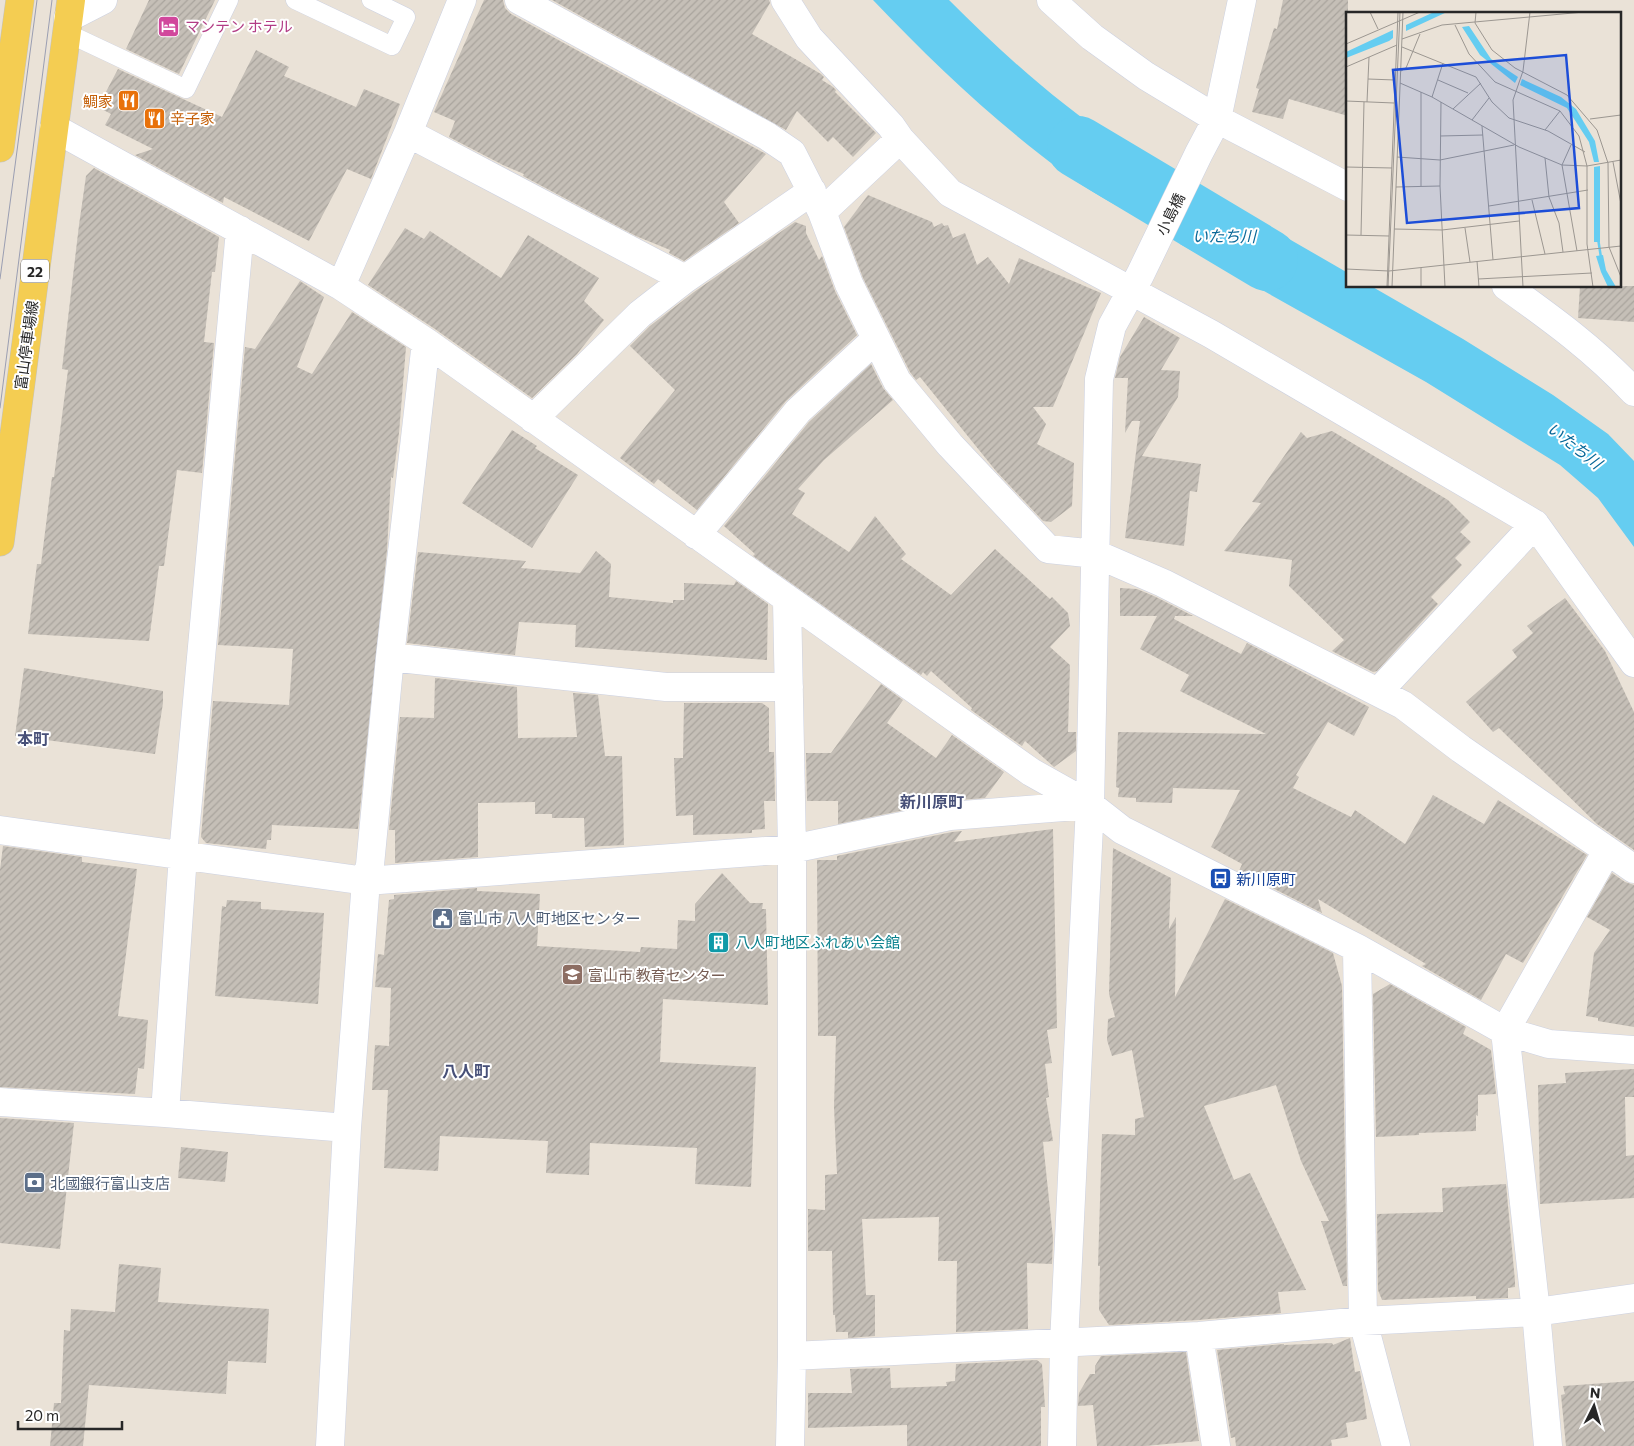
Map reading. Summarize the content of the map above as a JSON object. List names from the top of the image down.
{
  "streets": {
    "main road": ["22", "富山停車場線"],
    "street": ["小島橋"]
  },
  "districts": ["本町", "新川原町", "八人町"],
  "water": ["いたち川"],
  "places": {
    "hotel": ["マンテン ホテル"],
    "restaurant": ["鯛家", "辛子家"],
    "bus stop": ["新川原町"],
    "public building": ["富山市 八人町地区センター"],
    "building": ["八人町地区ふれあい会館"],
    "school or university": ["富山市 教育センター"],
    "bank": ["北國銀行富山支店"]
  },
  "scale_bar": "20 m",
  "north": "top"
}
